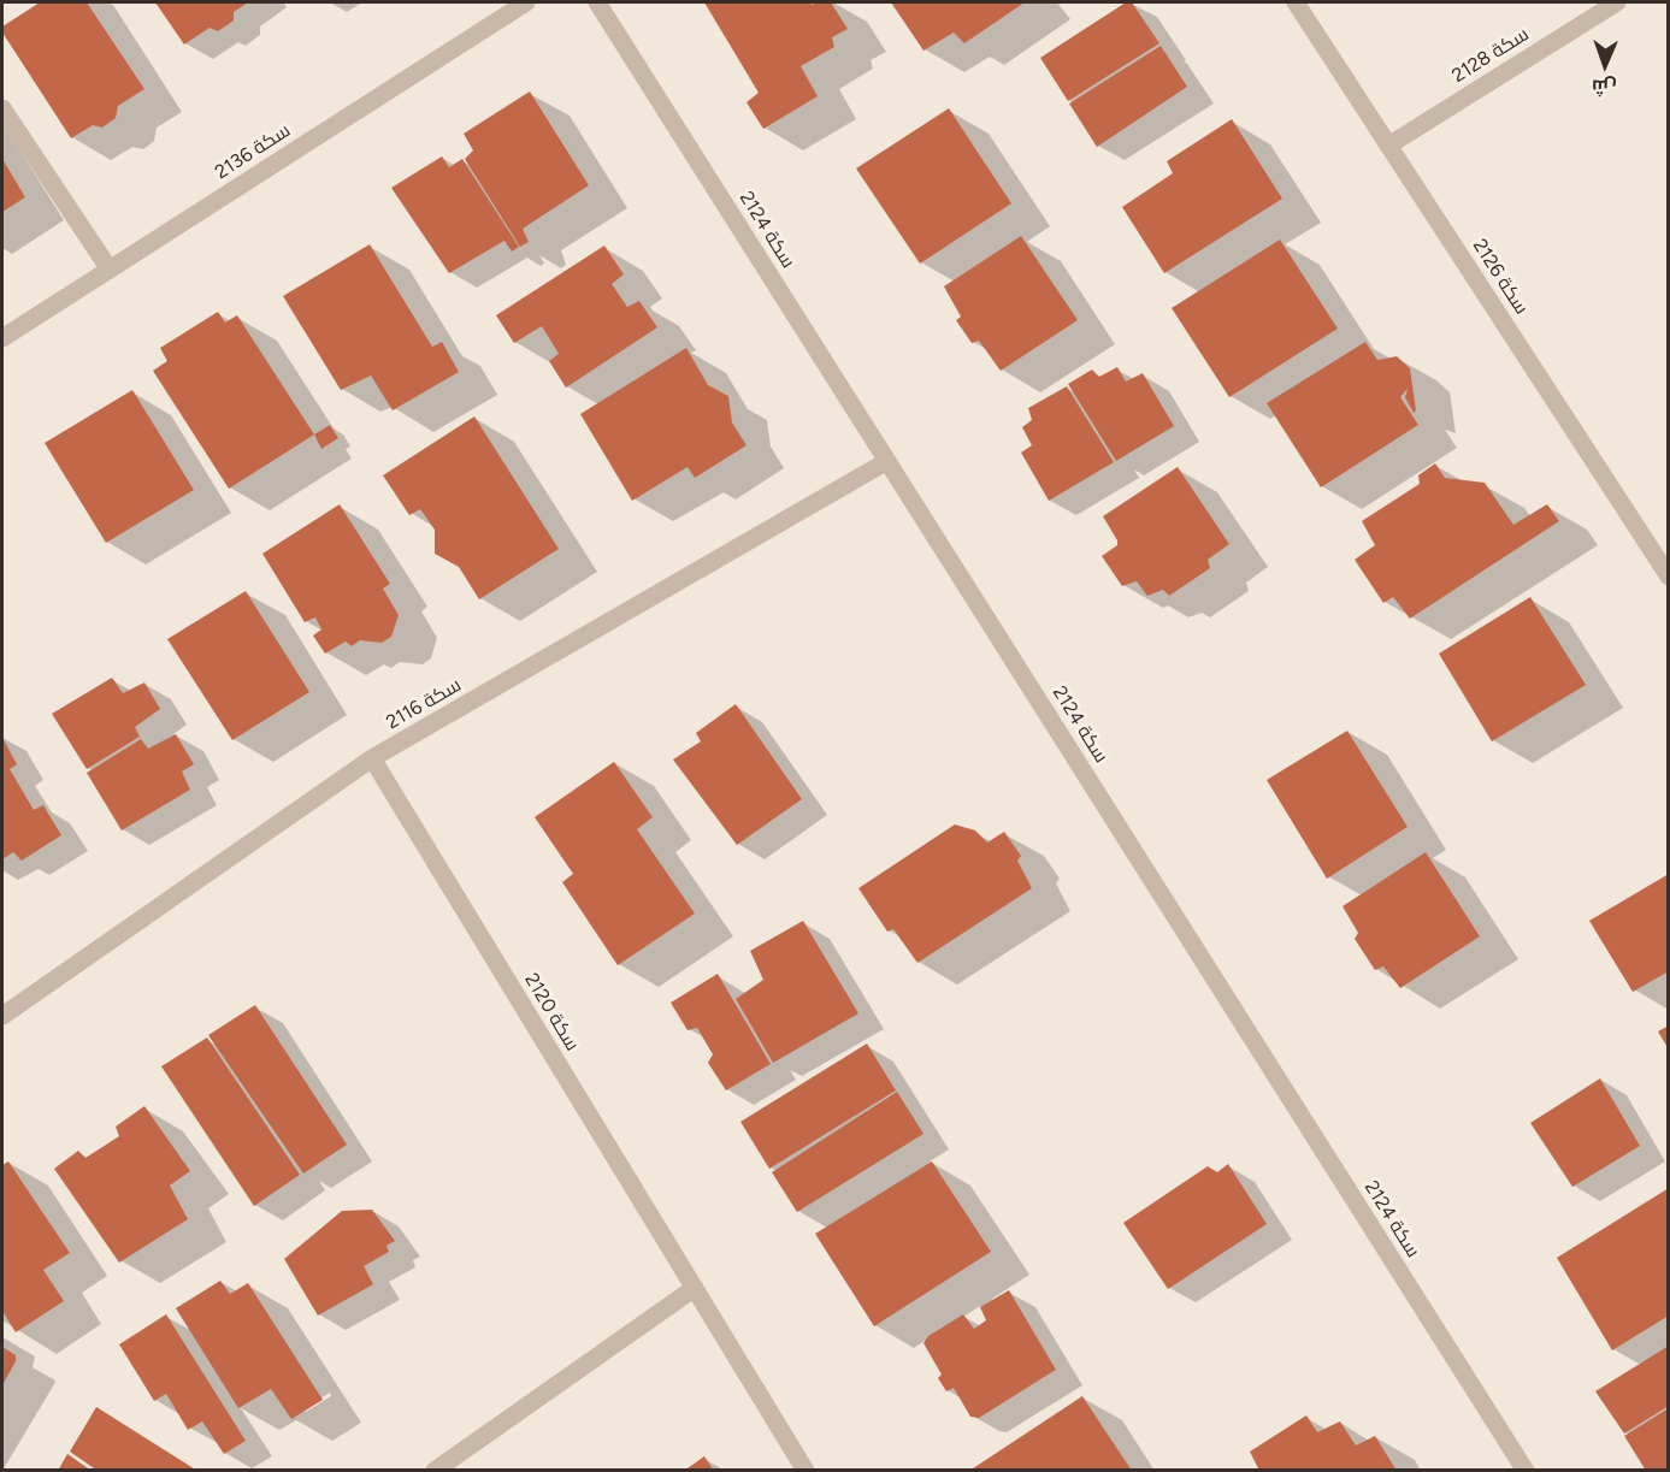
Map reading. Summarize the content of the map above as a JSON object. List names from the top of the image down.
{
  "streets": {
    "street": [
      "سكة 2128",
      "سكة 2136",
      "سكة 2124",
      "سكة 2126",
      "سكة 2116",
      "سكة 2120"
    ]
  },
  "crossings": [
    ["سكة 2128", "سكة 2126"],
    ["سكة 2124", "سكة 2116"],
    ["سكة 2116", "سكة 2120"]
  ],
  "north": "bottom"
}
